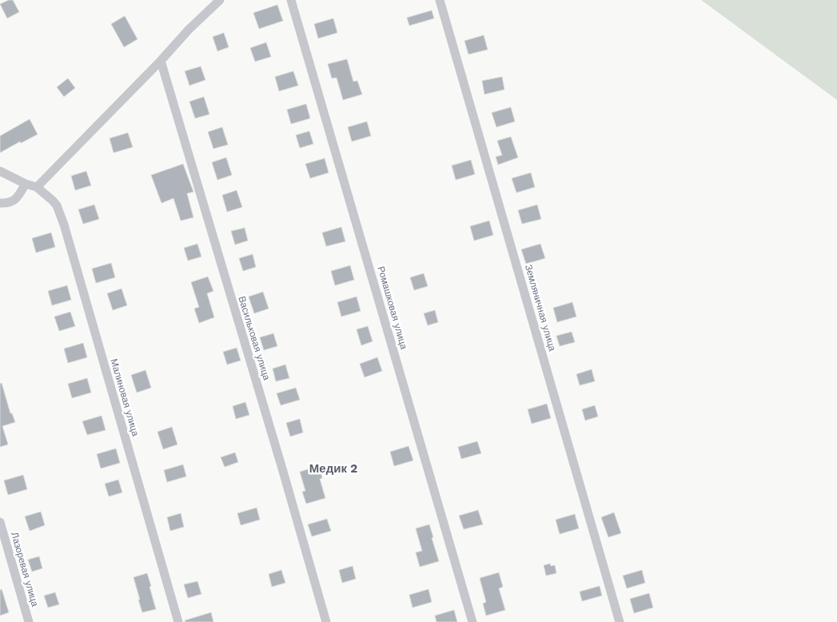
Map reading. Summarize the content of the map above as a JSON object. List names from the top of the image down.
{
  "streets": {
    "street": [
      "Ромашковая улица",
      "Земляничная улица",
      "Васильковая улица",
      "Малиновая улица",
      "Лазоревая улица"
    ]
  },
  "districts": ["Медик 2"]
}
